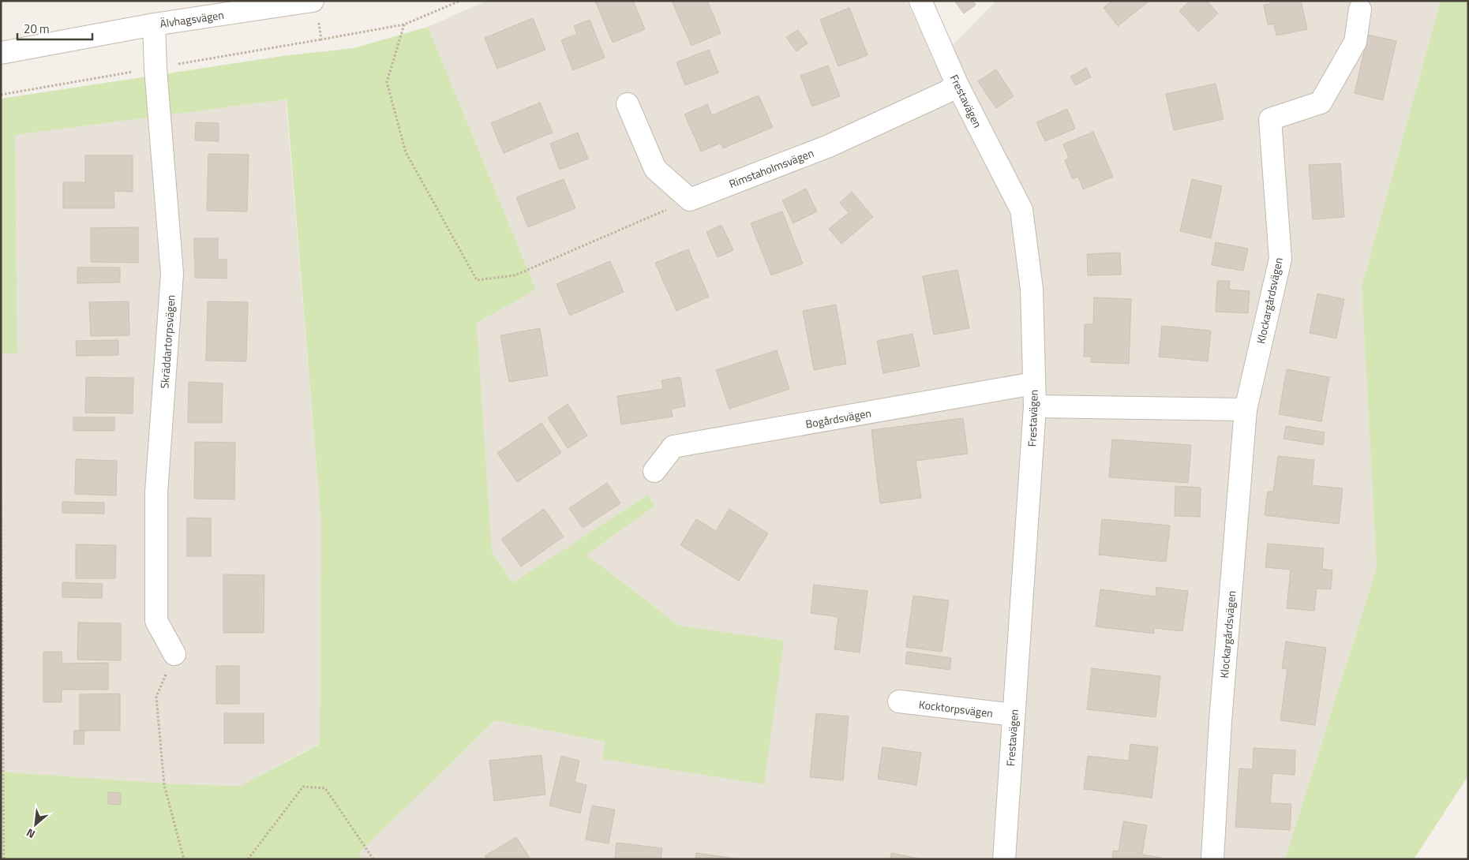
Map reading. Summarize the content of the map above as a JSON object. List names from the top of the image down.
{
  "streets": {
    "street": [
      "Älvhagsvägen",
      "Frestavägen",
      "Rimstaholmsvägen",
      "Klockargårdsvägen",
      "Skräddartorpsvägen",
      "Bogårdsvägen",
      "Kocktorpsvägen"
    ]
  },
  "crossings": [
    ["Älvhagsvägen", "Skräddartorpsvägen"],
    ["Frestavägen", "Rimstaholmsvägen"],
    ["Frestavägen", "Bogårdsvägen"],
    ["Frestavägen", "Kocktorpsvägen"]
  ],
  "scale_bar": "20 m",
  "north": "bottom left"
}
